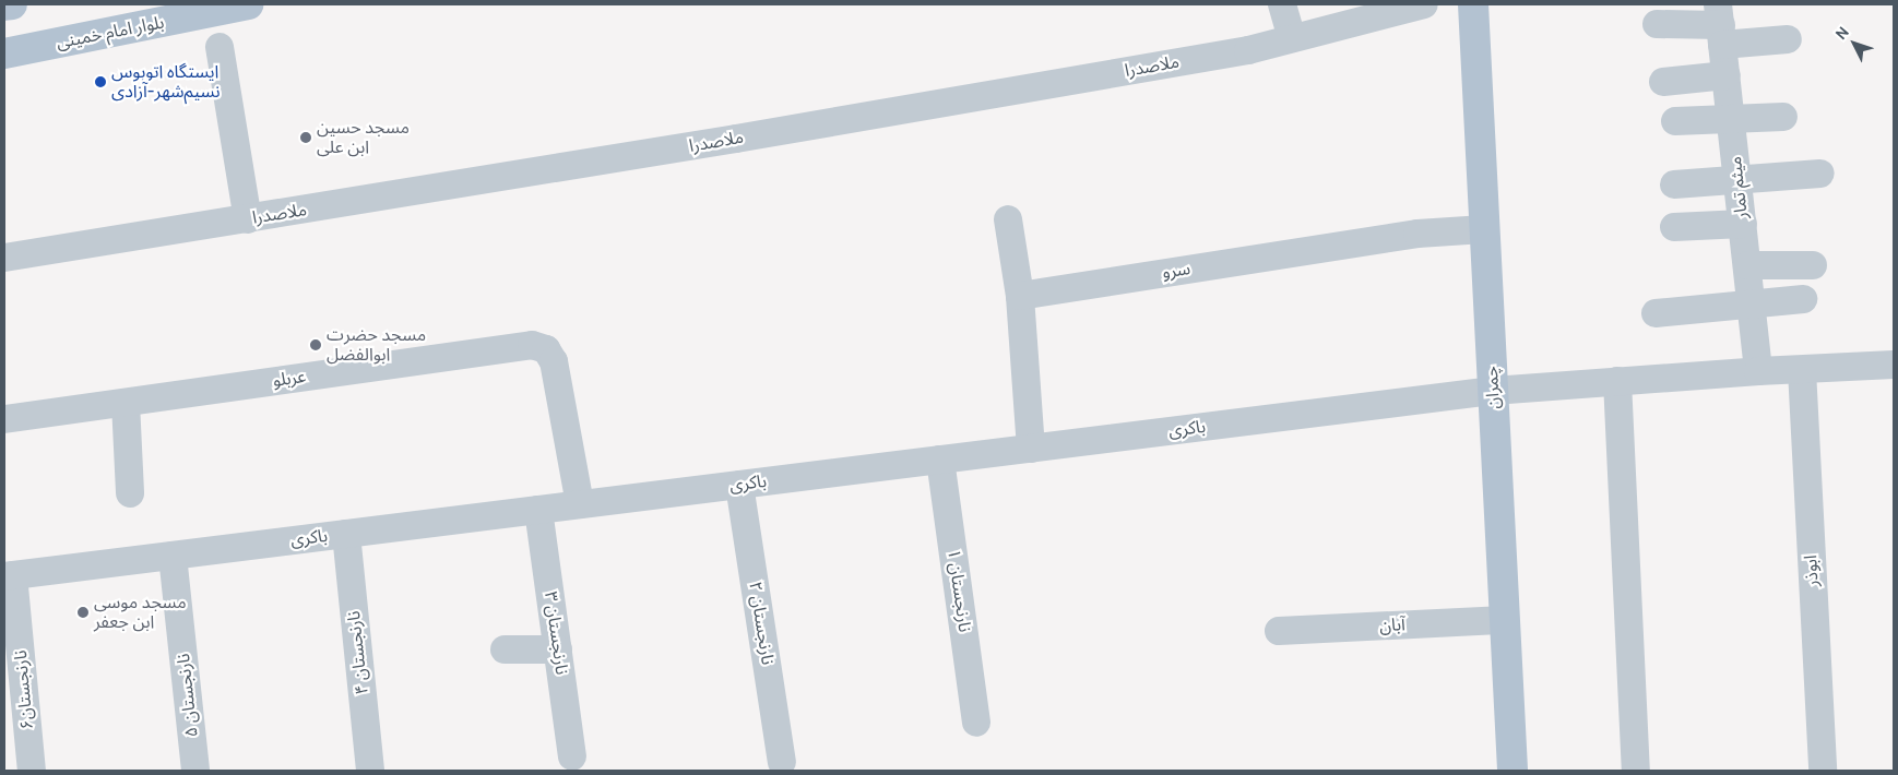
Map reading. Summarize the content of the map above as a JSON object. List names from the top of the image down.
{
  "streets": {
    "main road": ["بلوار امام خمینی", "چمران"],
    "street": [
      "ملاصدرا",
      "میثم تمار",
      "سرو",
      "عربلو",
      "باکری",
      "ابوذر",
      "نارنجستان ۱",
      "نارنجستان ۲",
      "آبان",
      "نارنجستان ۳",
      "نارنجستان ۴",
      "نارنجستان۶",
      "نارنجستان ۵"
    ]
  },
  "crossings": [
    ["سرو", "چمران"],
    ["عربلو", "باکری"],
    ["چمران", "باکری"],
    ["چمران", "آبان"],
    ["باکری", "نارنجستان ۱"],
    ["باکری", "نارنجستان ۲"],
    ["باکری", "نارنجستان ۳"],
    ["باکری", "نارنجستان ۴"],
    ["باکری", "نارنجستان۶"],
    ["باکری", "نارنجستان ۵"]
  ],
  "places": [
    "ایستگاه اتوبوس نسیم‌شهر-آزادی",
    "مسجد حسین ابن علی",
    "مسجد حضرت ابوالفضل",
    "مسجد موسی ابن جعفر"
  ],
  "north": "top left"
}
